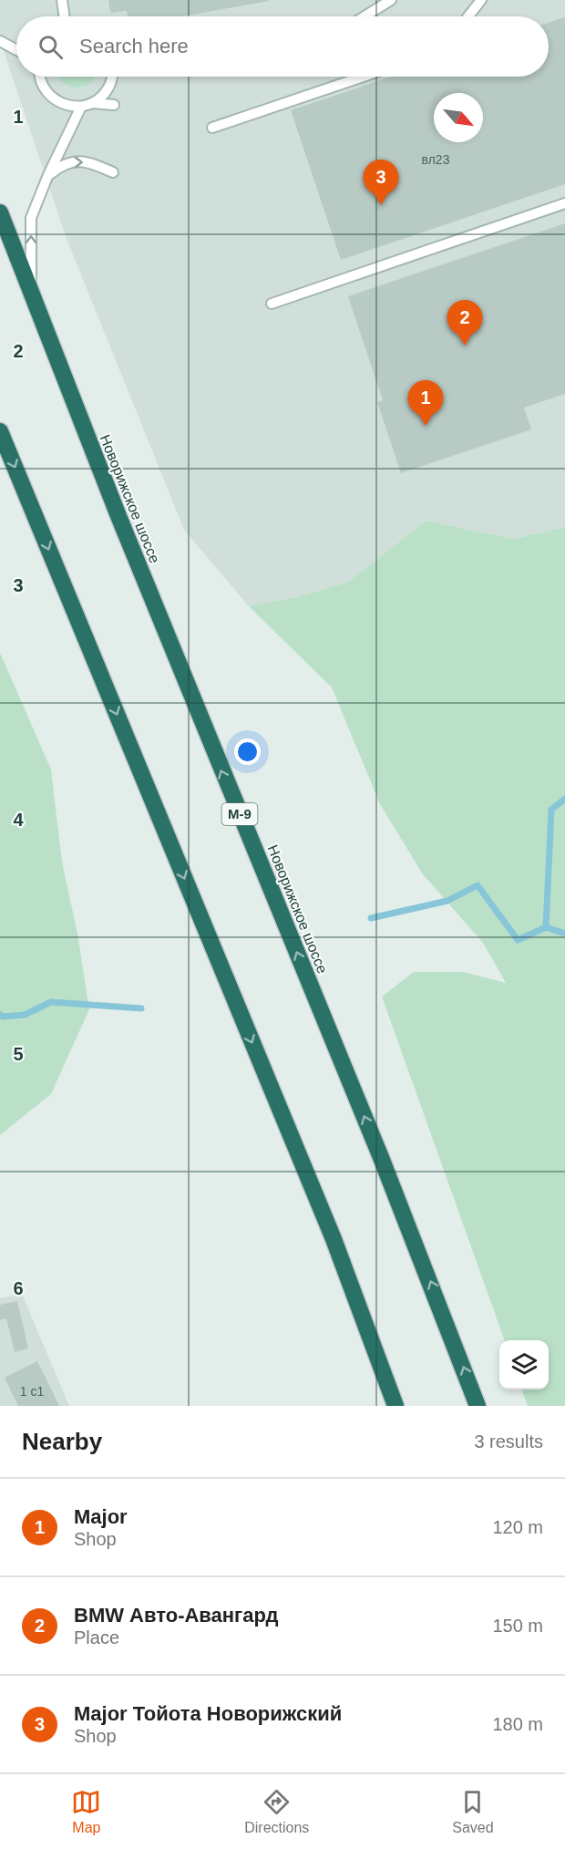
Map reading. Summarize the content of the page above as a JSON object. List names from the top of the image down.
{
  "streets": {
    "highway": ["Новорижское шоссе", "М-9"]
  },
  "house_numbers": ["вл23", "1 с1"],
  "north": "bottom right",
  "page": {
    "search": "Search here",
    "pins": ["3", "2", "1"],
    "heading": ["Nearby", "3 results"],
    "list": [
      {
        "mark": "1",
        "name": "Major",
        "note": "Shop",
        "value": "120 m"
      },
      {
        "mark": "2",
        "name": "BMW Авто-Авангард",
        "note": "Place",
        "value": "150 m"
      },
      {
        "mark": "3",
        "name": "Major Тойота Новорижский",
        "note": "Shop",
        "value": "180 m"
      }
    ],
    "nav": ["Map", "Directions", "Saved"]
  },
  "grid": {
    "rows": [
      "1",
      "2",
      "3",
      "4",
      "5",
      "6"
    ]
  }
}
